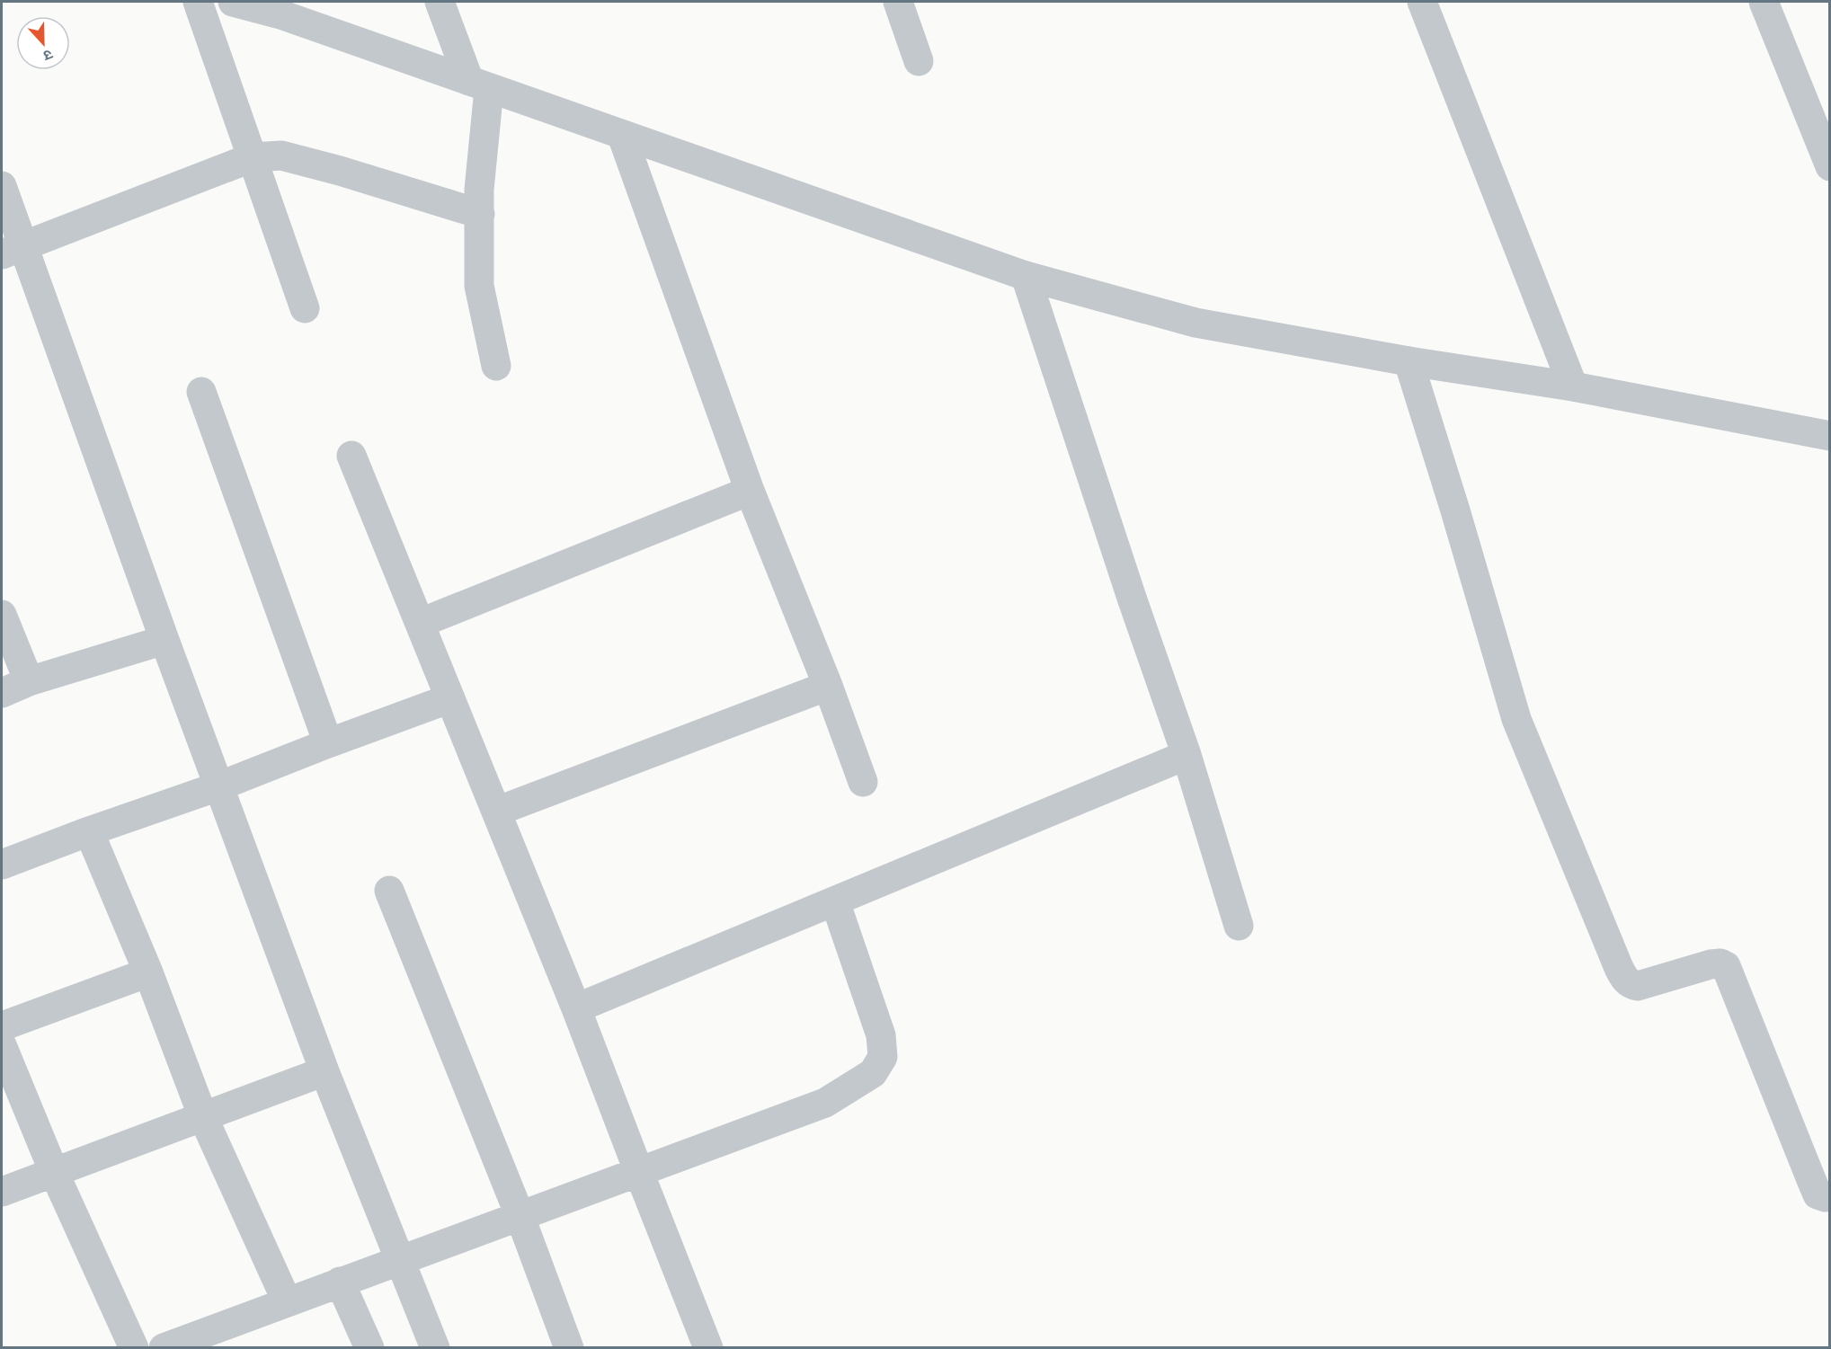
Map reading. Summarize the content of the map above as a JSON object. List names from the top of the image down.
{
  "north": "bottom"
}
